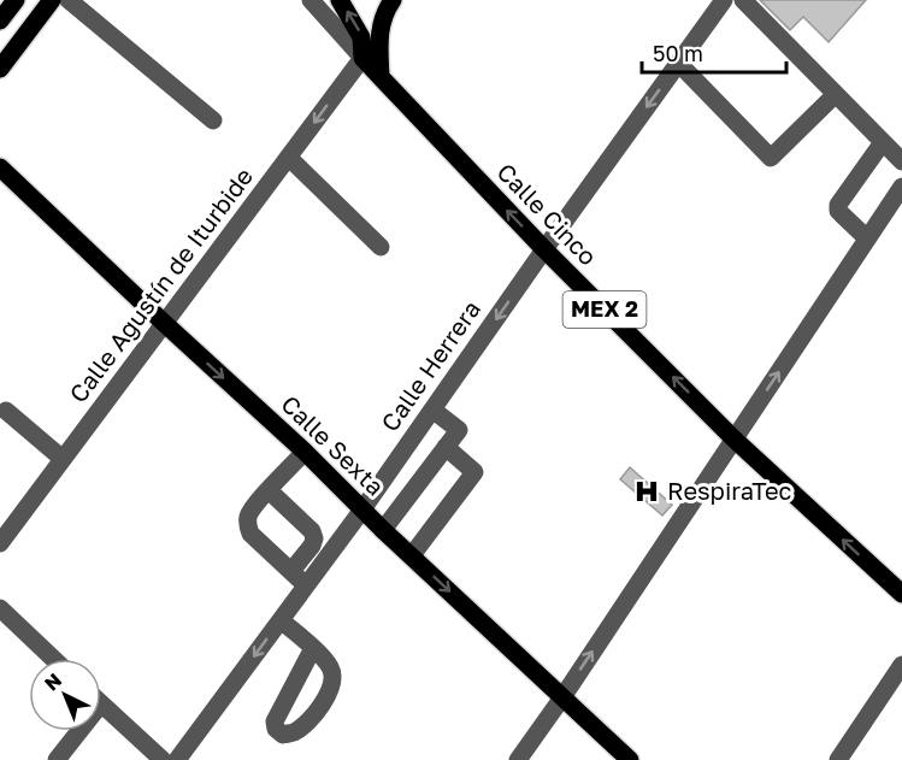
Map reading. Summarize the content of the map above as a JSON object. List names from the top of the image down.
{
  "streets": {
    "main road": ["Calle Cinco", "MEX 2", "Calle Sexta"],
    "street": ["Calle Agustín de Iturbide", "Calle Herrera"]
  },
  "crossings": [
    ["Calle Cinco", "Calle Agustín de Iturbide"],
    ["Calle Cinco", "Calle Herrera"],
    ["Calle Agustín de Iturbide", "Calle Sexta"],
    ["Calle Herrera", "Calle Sexta"]
  ],
  "one_way": ["Calle Cinco", "Calle Herrera", "Calle Sexta"],
  "places": {
    "hospital": ["RespiraTec"]
  },
  "scale_bar": "50 m",
  "north": "top left"
}
